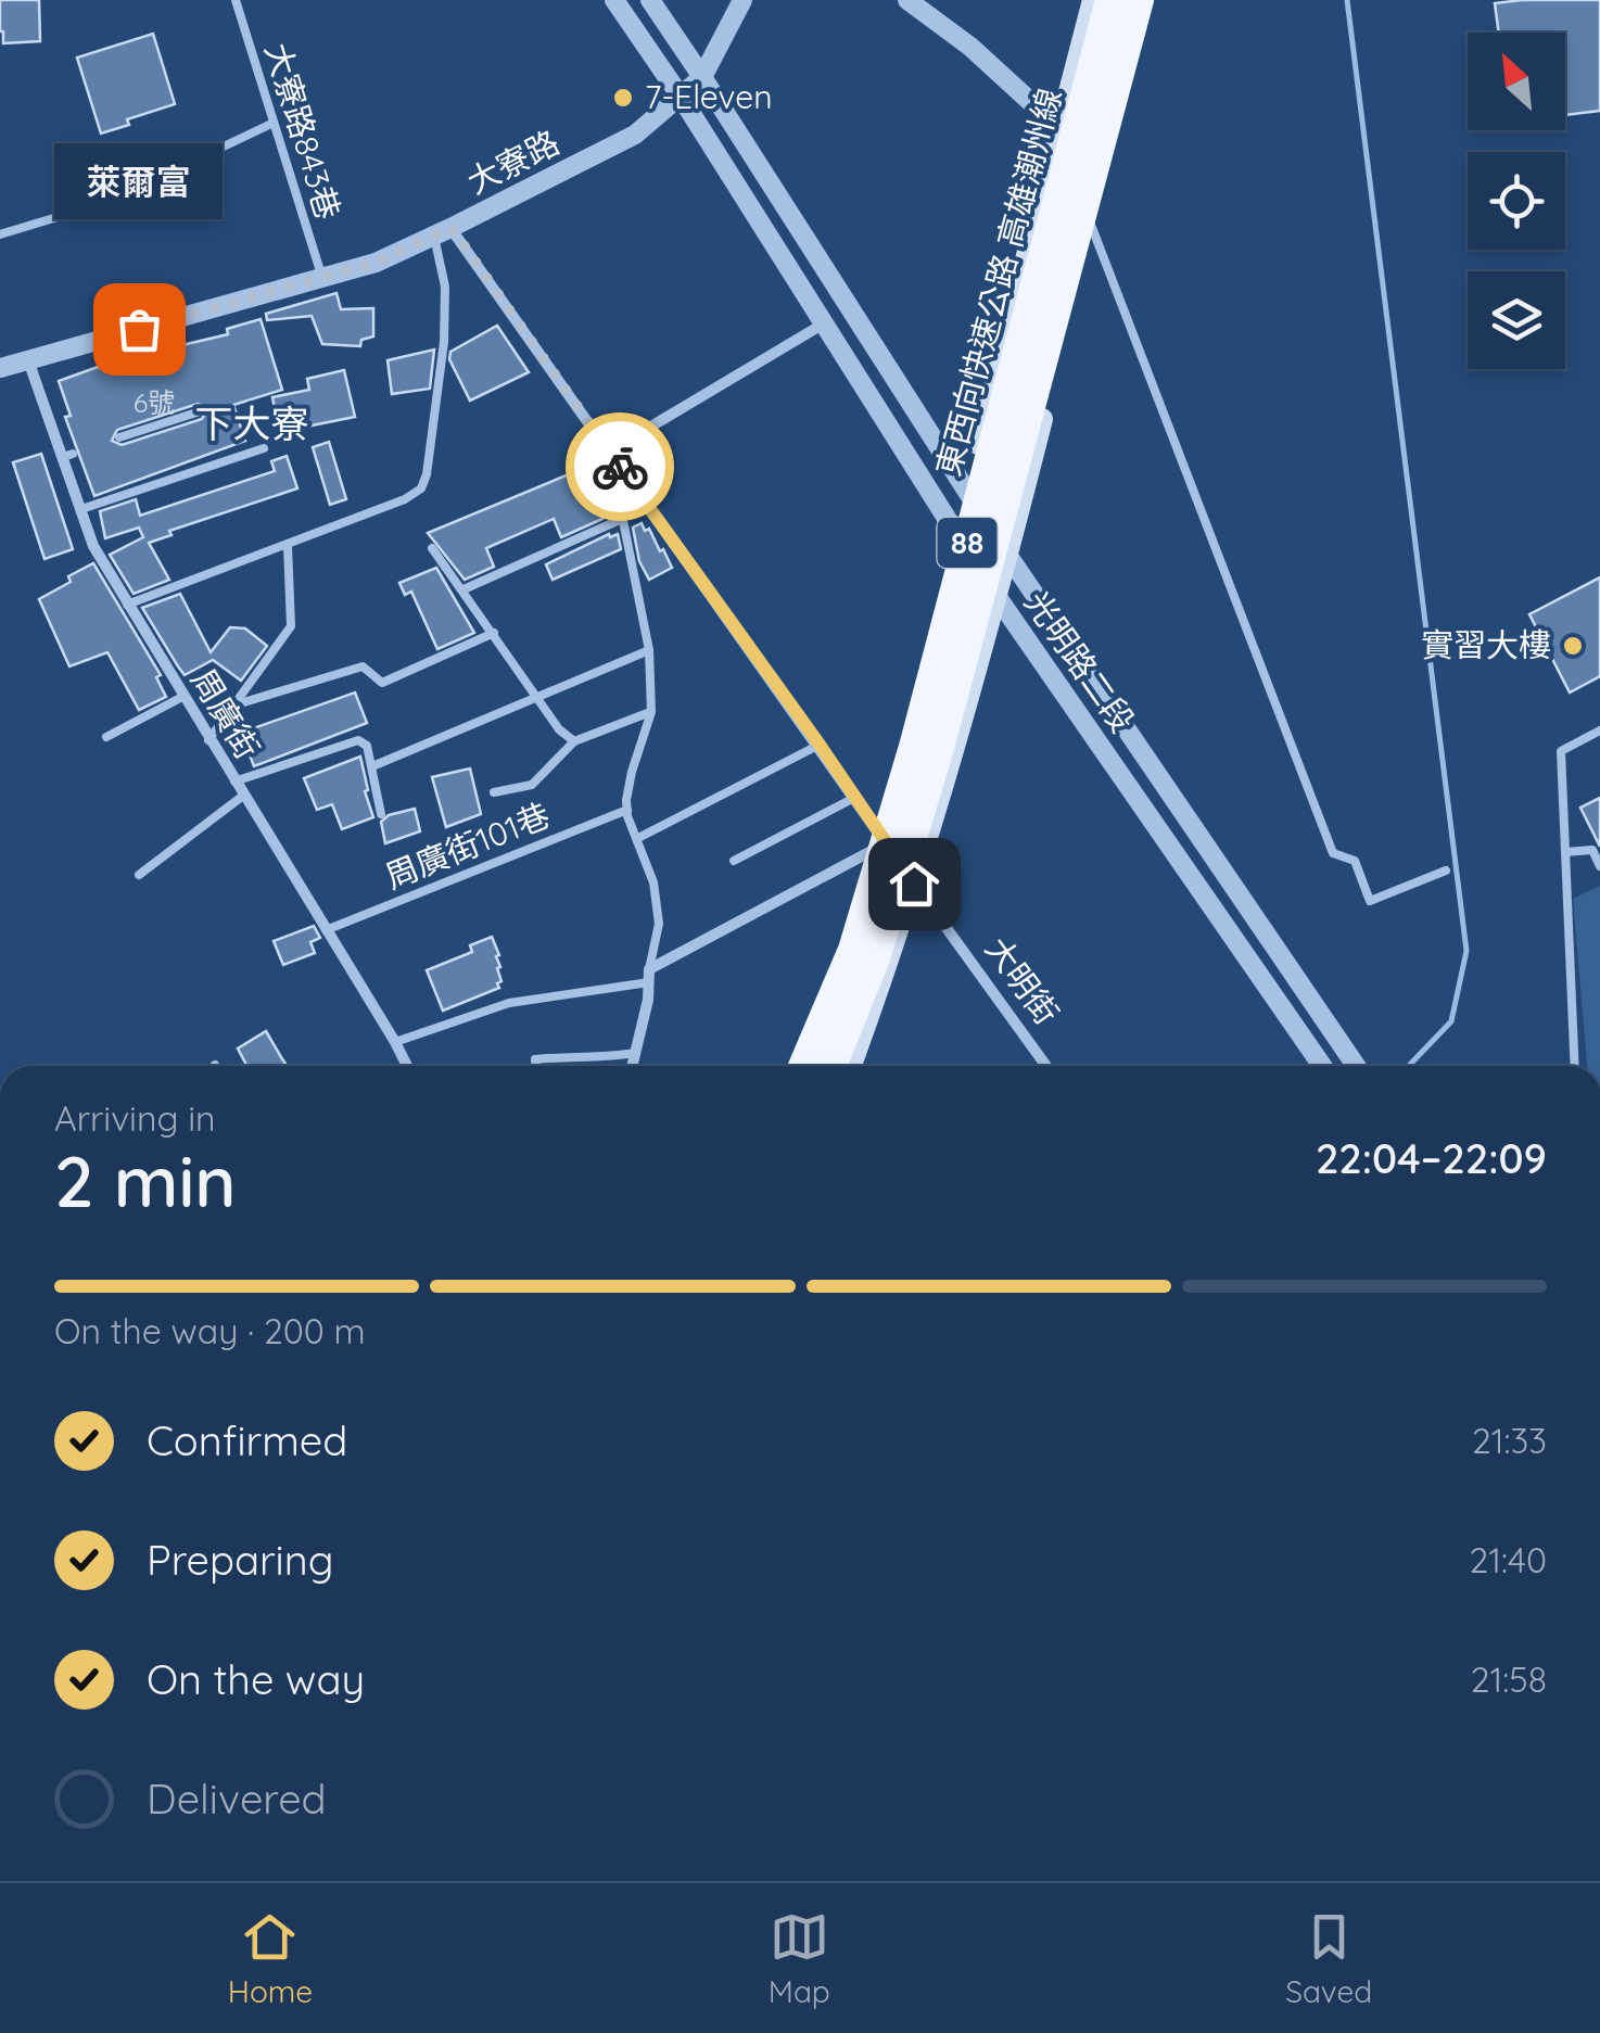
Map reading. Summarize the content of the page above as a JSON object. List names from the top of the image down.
{
  "streets": {
    "highway": ["東西向快速公路 高雄潮州線", "88"],
    "street": [
      "大寮路",
      "光明路二段",
      "周廣街",
      "大明街"
    ],
    "lane": ["大寮路843巷", "周廣街101巷"]
  },
  "crossings": [
    ["大寮路843巷", "大寮路"],
    ["大寮路", "光明路二段"],
    ["大寮路", "周廣街"],
    ["大寮路", "大明街"],
    ["周廣街", "周廣街101巷"]
  ],
  "districts": ["下大寮"],
  "places": ["7-Eleven", "萊爾富", "實習大樓"],
  "house_numbers": ["6號"],
  "north": "top left",
  "page": {
    "bubble": "萊爾富",
    "heading": ["2 min", "Arriving in", "22:04–22:09"],
    "bar": "On the way · 200 m",
    "list": [
      ["Confirmed", "21:33"],
      ["Preparing", "21:40"],
      ["On the way", "21:58"],
      "Delivered"
    ],
    "tabs": ["Home", "Map", "Saved"]
  }
}
